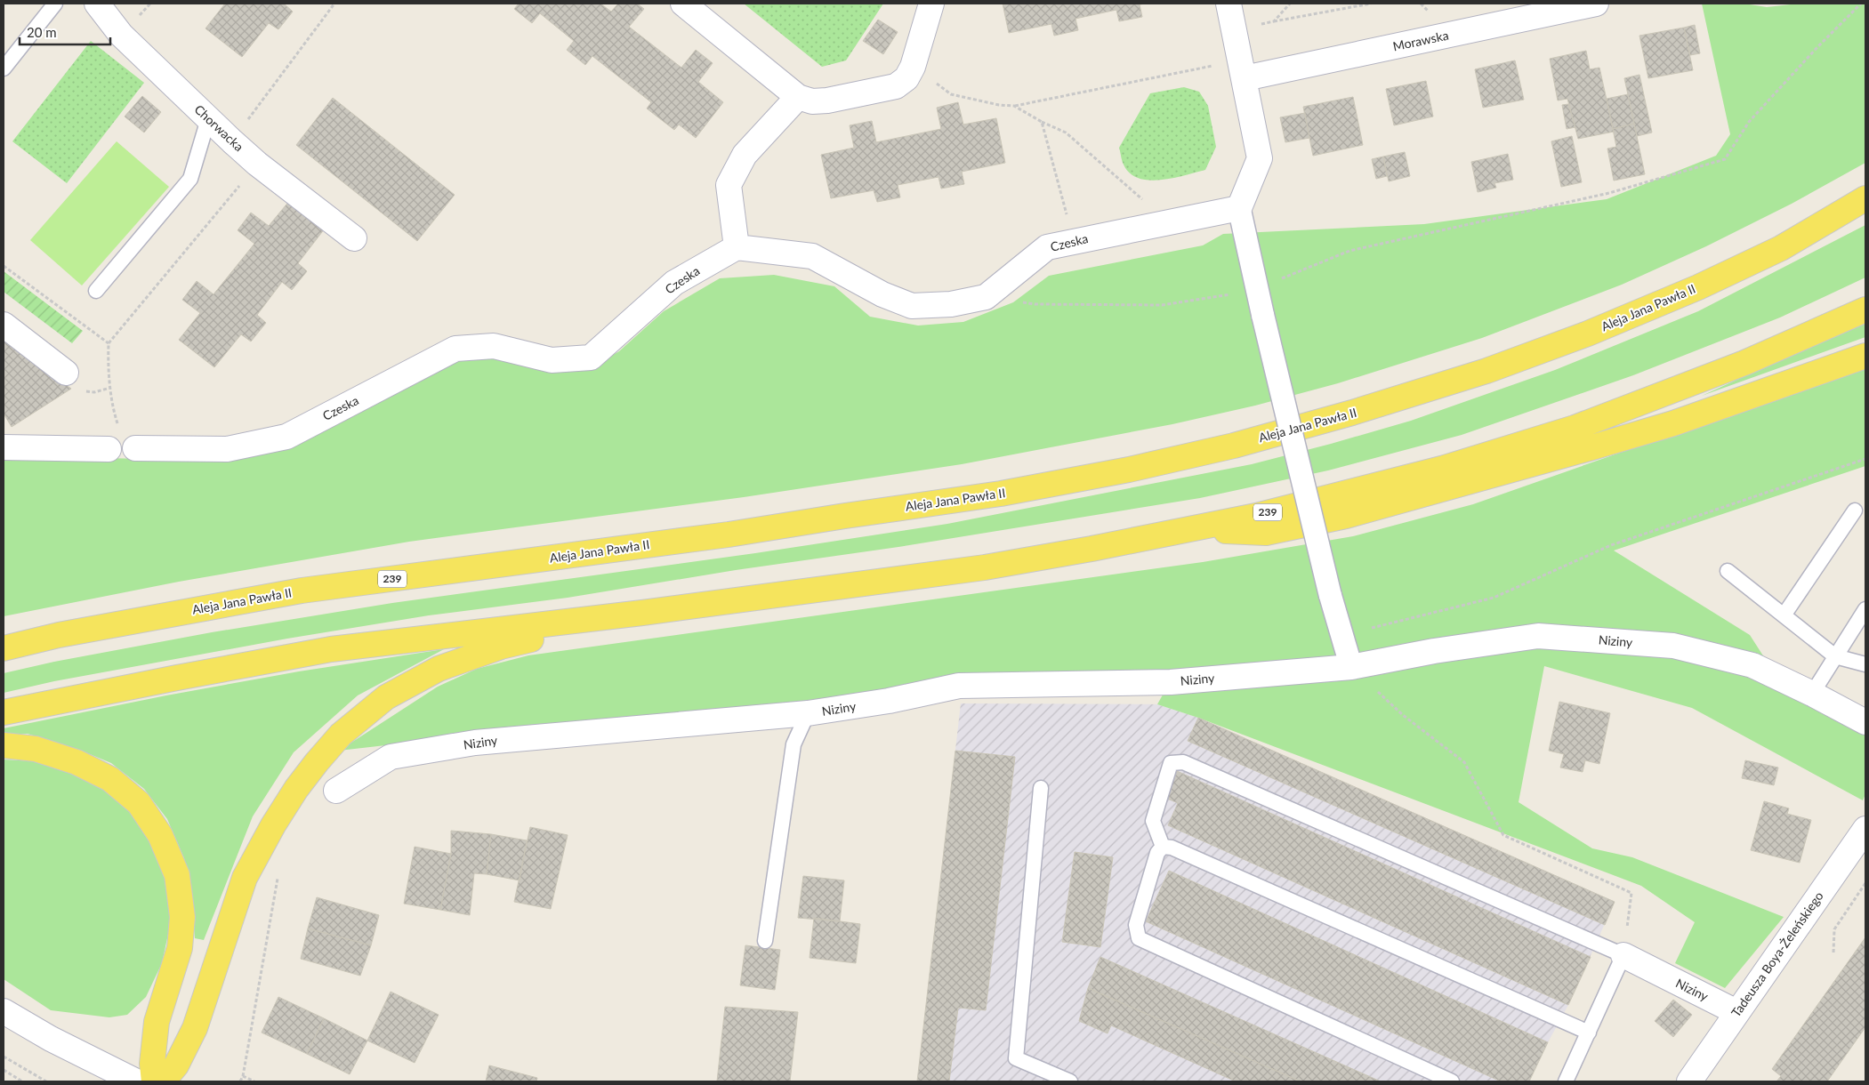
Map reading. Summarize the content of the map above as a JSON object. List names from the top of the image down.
{
  "streets": {
    "main road": ["Aleja Jana Pawła II", "239"],
    "street": [
      "Morawska",
      "Chorwacka",
      "Czeska",
      "Niziny",
      "Tadeusza Boya-Żeleńskiego"
    ]
  },
  "crossings": [
    ["Niziny", "Tadeusza Boya-Żeleńskiego"]
  ],
  "scale_bar": "20 m"
}
